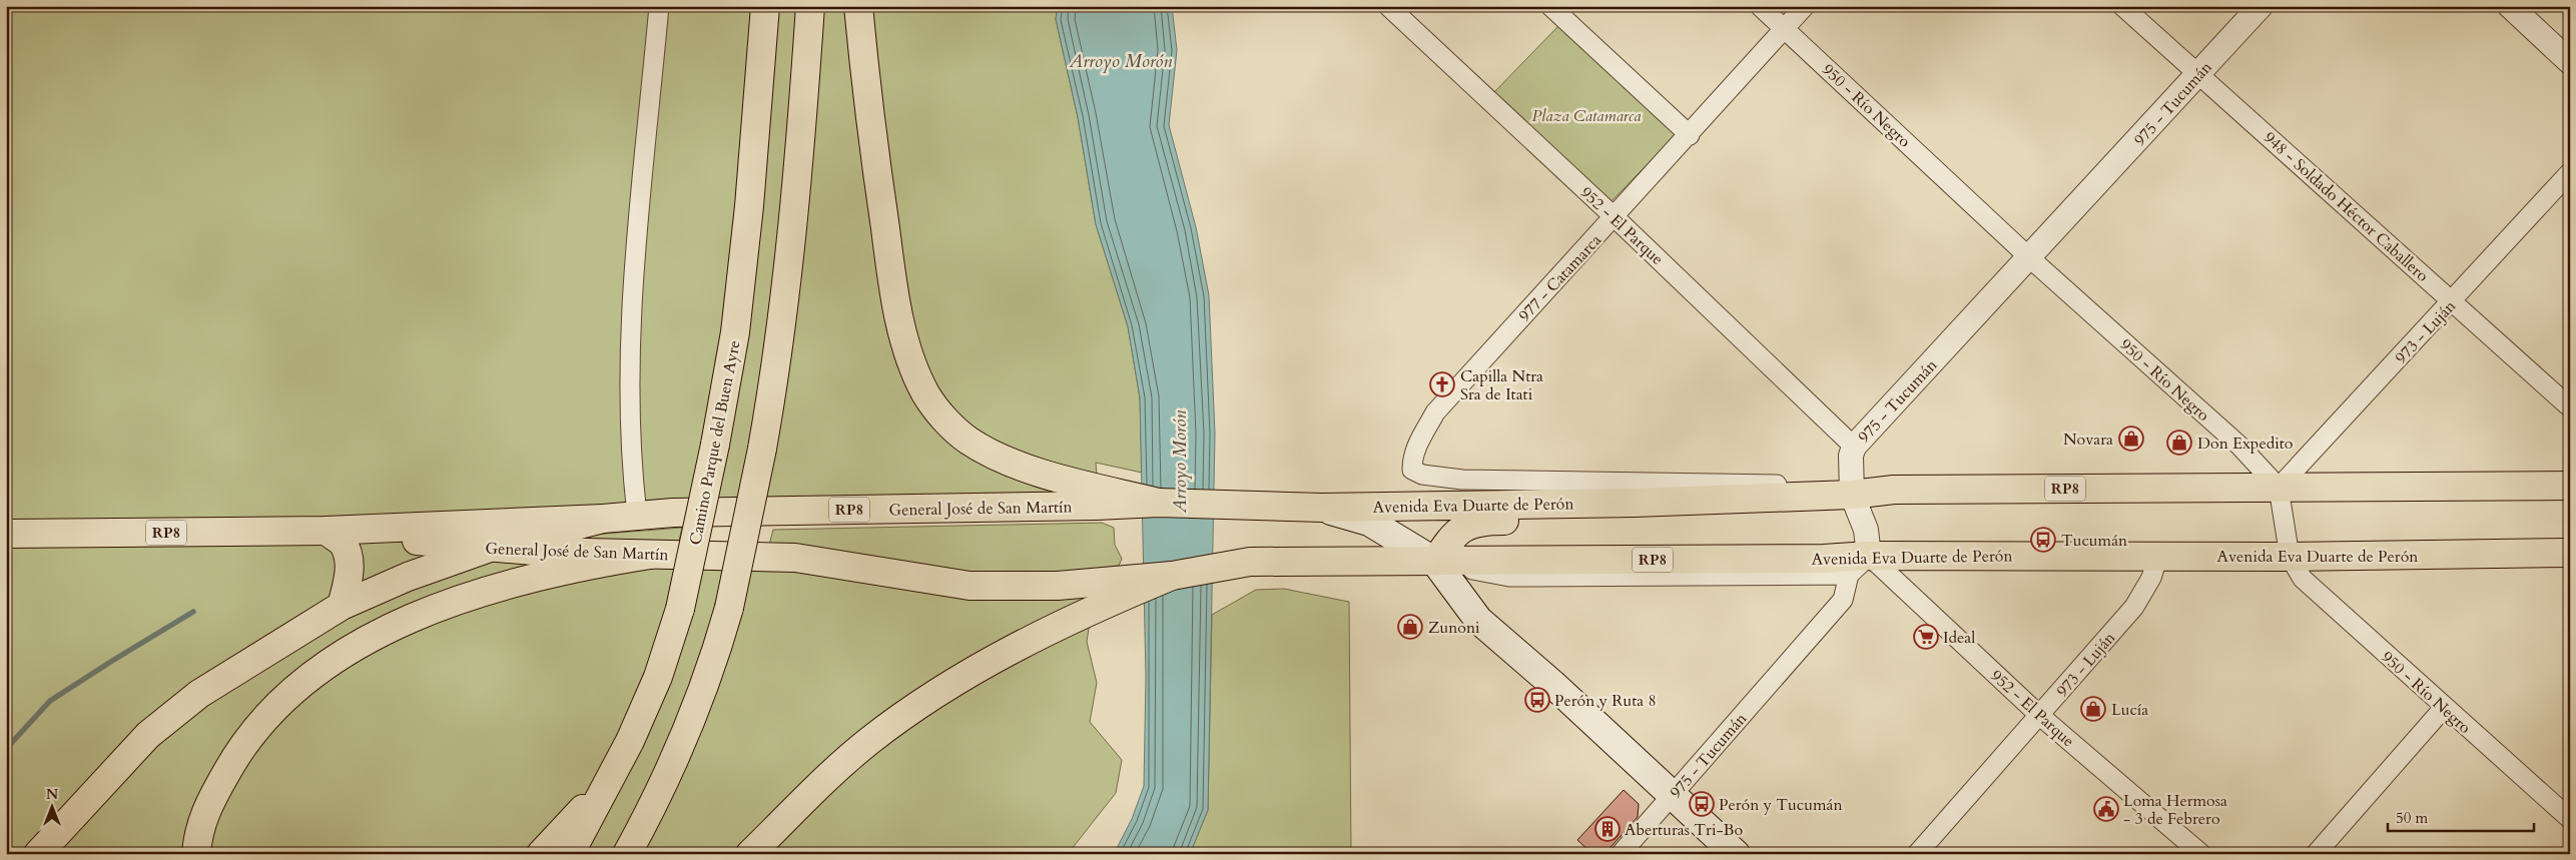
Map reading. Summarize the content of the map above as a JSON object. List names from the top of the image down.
{
  "streets": {
    "main road": [
      "Camino Parque del Buen Ayre",
      "RP8",
      "Avenida Eva Duarte de Perón",
      "General José de San Martín"
    ],
    "street": [
      "975 - Tucumán",
      "950 - Río Negro",
      "948 - Soldado Héctor Caballero",
      "952 - El Parque",
      "977 - Catamarca",
      "973 - Luján"
    ]
  },
  "crossings": [
    ["975 - Tucumán", "950 - Río Negro"],
    ["975 - Tucumán", "948 - Soldado Héctor Caballero"],
    ["975 - Tucumán", "952 - El Parque"],
    ["975 - Tucumán", "Avenida Eva Duarte de Perón"],
    ["950 - Río Negro", "977 - Catamarca"],
    ["950 - Río Negro", "973 - Luján"],
    ["950 - Río Negro", "Avenida Eva Duarte de Perón"],
    ["948 - Soldado Héctor Caballero", "973 - Luján"],
    ["952 - El Parque", "977 - Catamarca"],
    ["952 - El Parque", "973 - Luján"],
    ["952 - El Parque", "Avenida Eva Duarte de Perón"],
    ["977 - Catamarca", "Avenida Eva Duarte de Perón"],
    ["973 - Luján", "Avenida Eva Duarte de Perón"],
    ["Avenida Eva Duarte de Perón", "General José de San Martín"]
  ],
  "water": ["Arroyo Morón"],
  "parks": ["Plaza Catamarca"],
  "places": {
    "church": ["Capilla Ntra Sra de Itati"],
    "shop": [
      "Novara",
      "Don Expedito",
      "Zunoni",
      "Lucía"
    ],
    "bus stop": ["Tucumán", "Perón y Ruta 8", "Perón y Tucumán"],
    "supermarket": ["Ideal"],
    "public building": ["Loma Hermosa - 3 de Febrero"],
    "building": ["Aberturas Tri-Bo"]
  },
  "scale_bar": "50 m",
  "north": "top"
}
